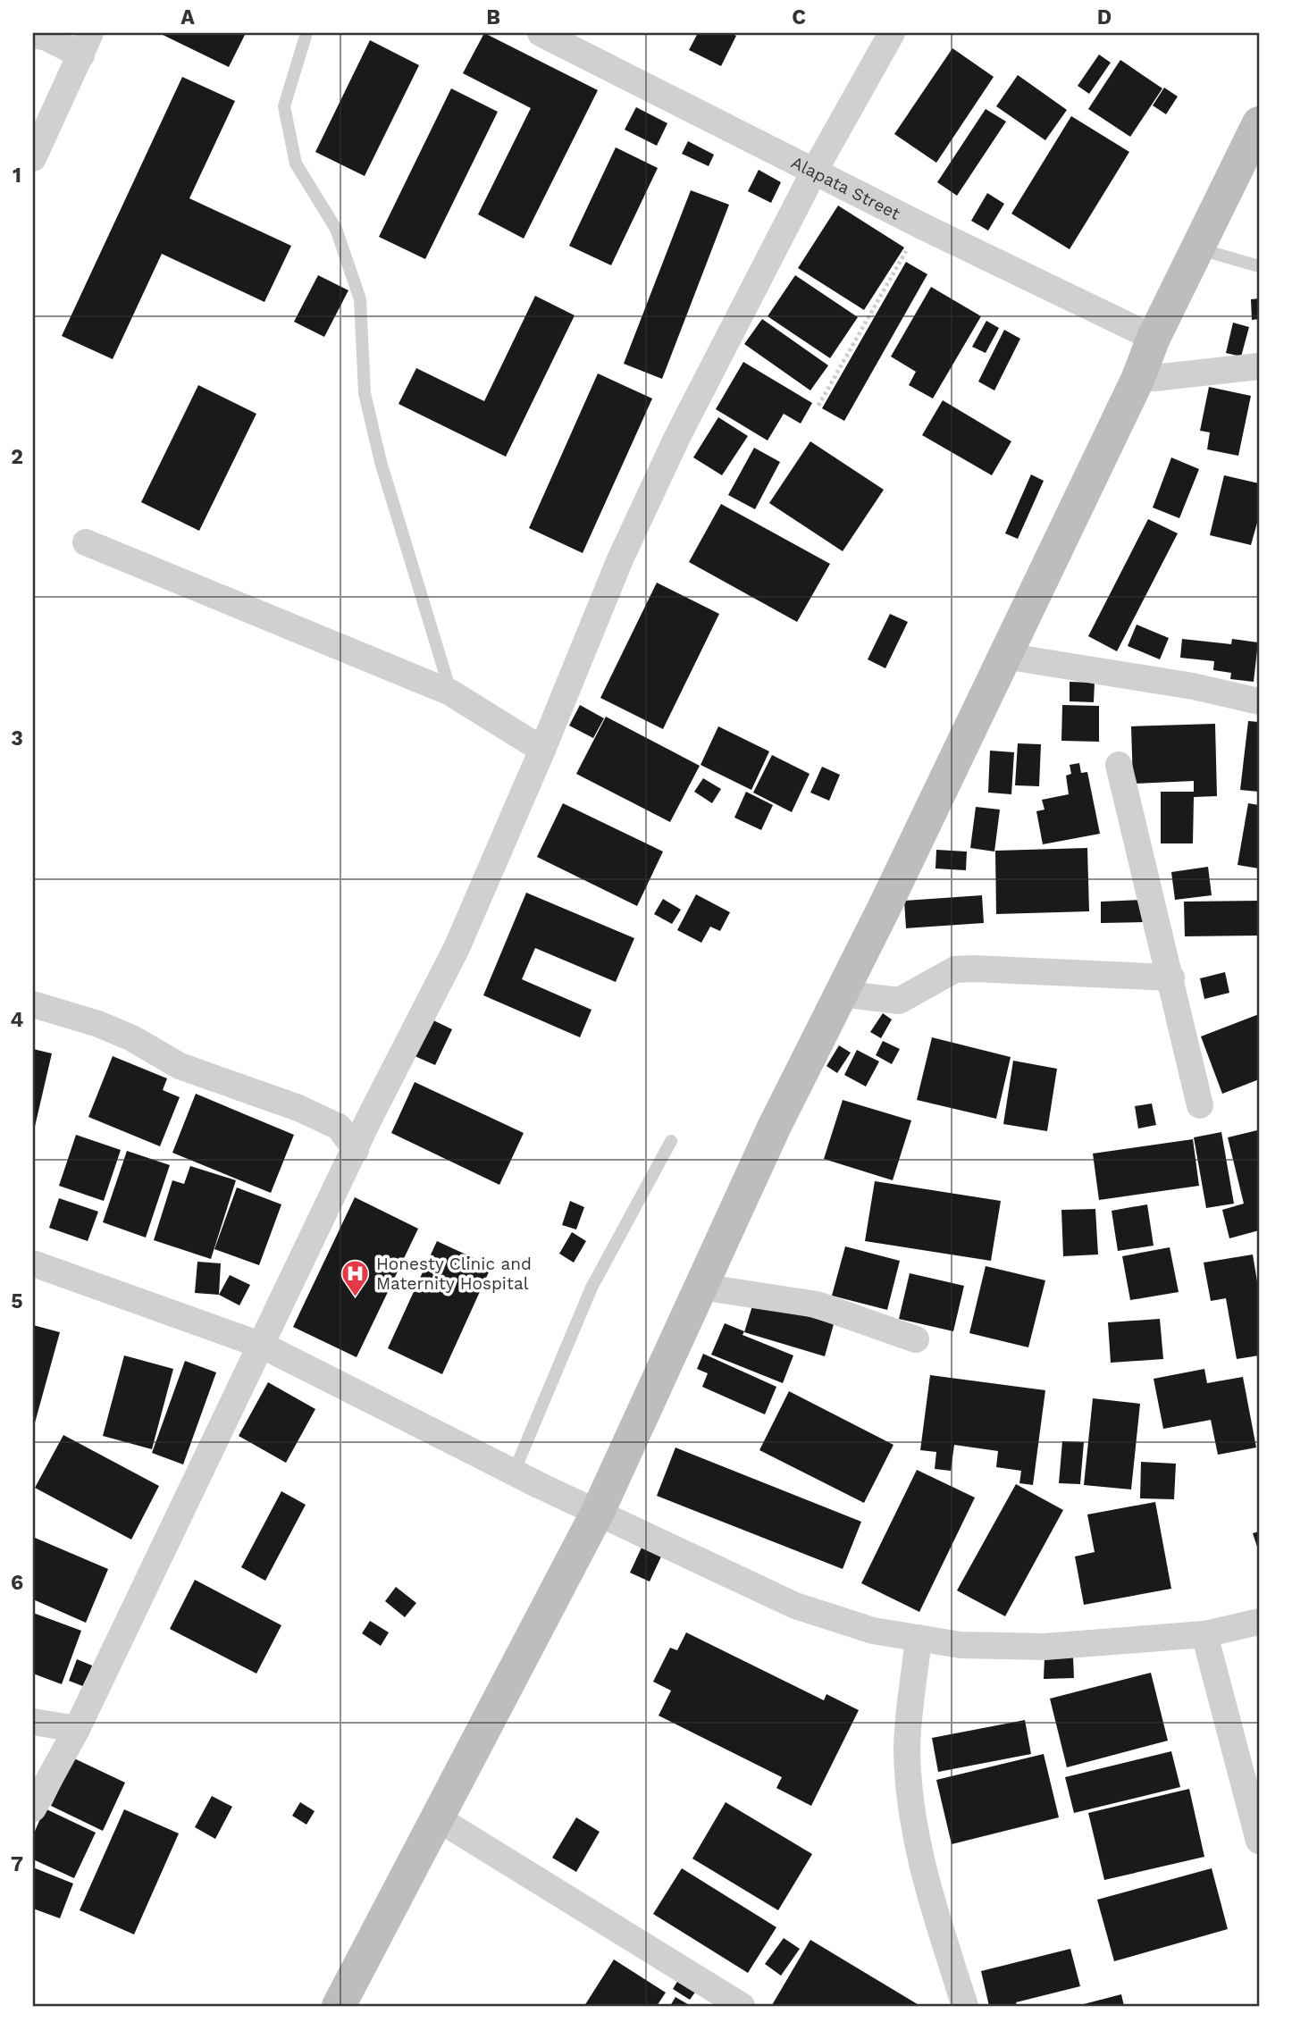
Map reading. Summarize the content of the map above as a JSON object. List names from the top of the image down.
{
  "streets": {
    "street": ["Alapata Street"]
  },
  "places": {
    "hospital": ["Honesty Clinic and Maternity Hospital"]
  },
  "grid": {
    "columns": [
      "A",
      "B",
      "C",
      "D"
    ],
    "rows": [
      "1",
      "2",
      "3",
      "4",
      "5",
      "6",
      "7"
    ]
  }
}
